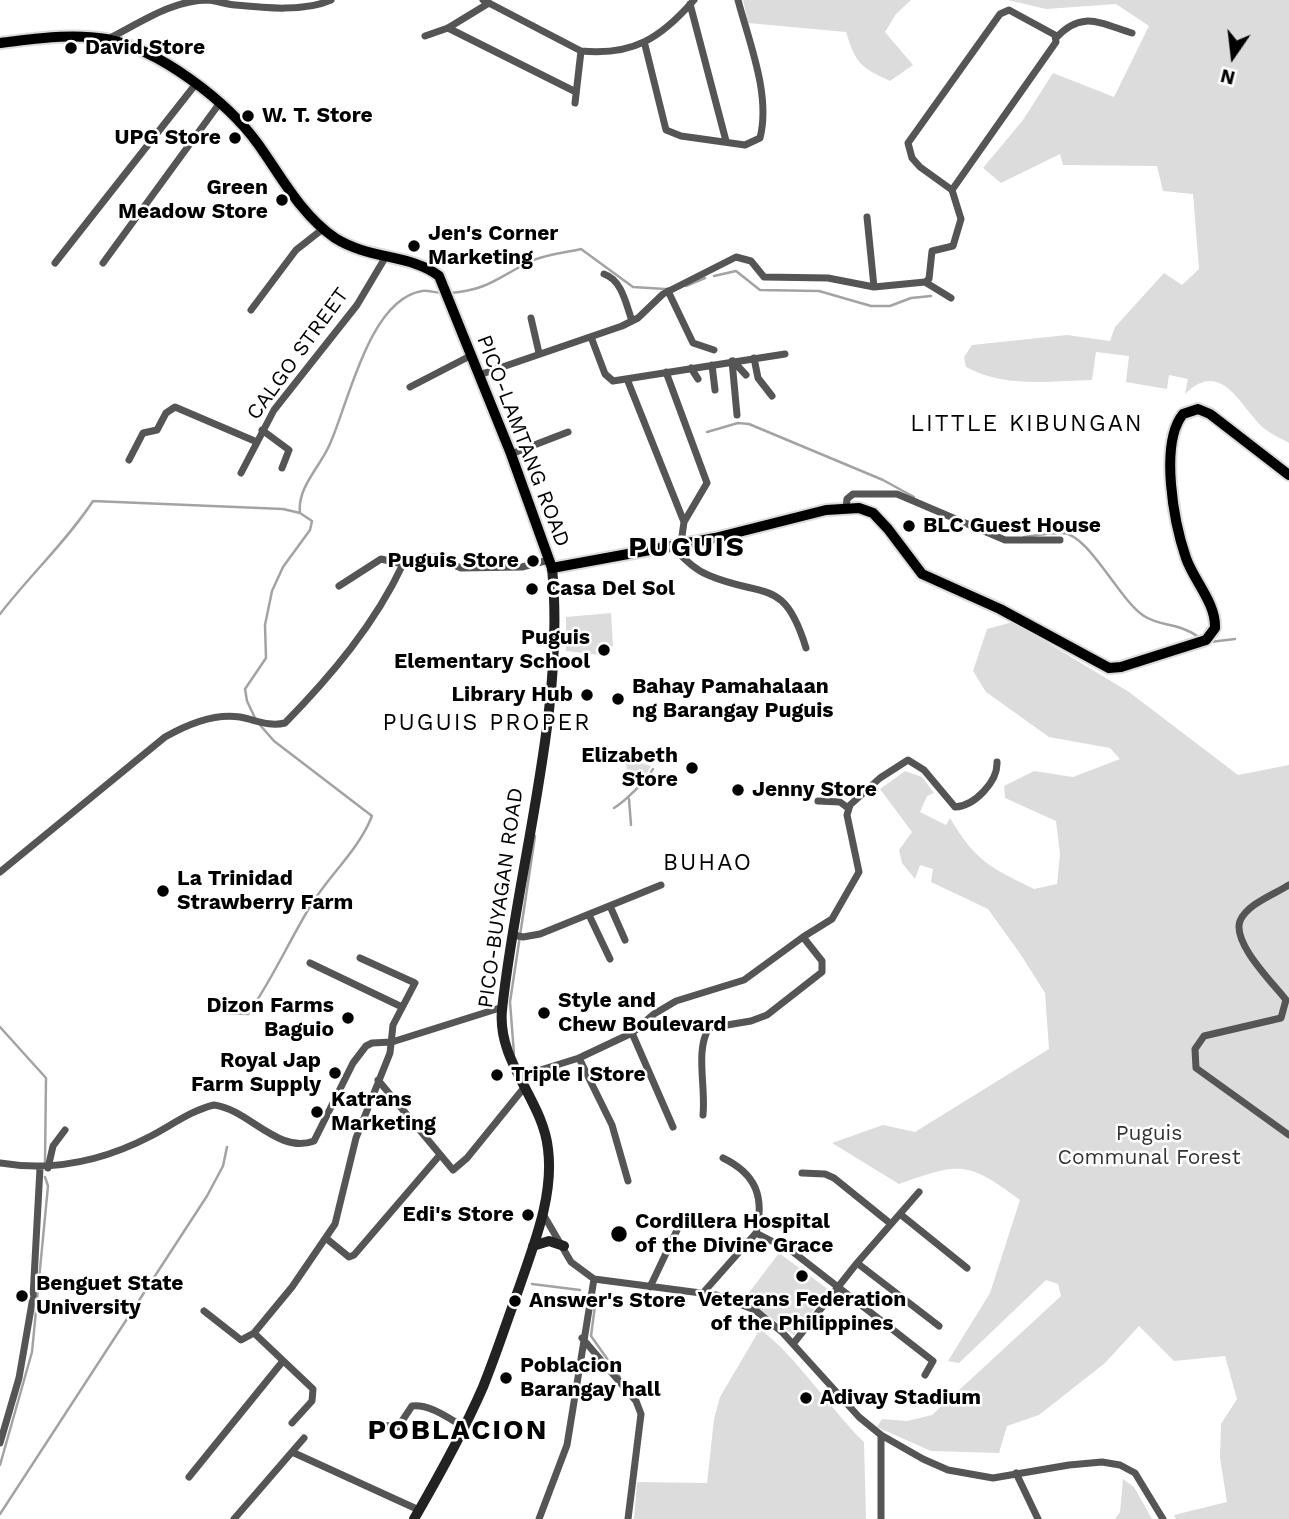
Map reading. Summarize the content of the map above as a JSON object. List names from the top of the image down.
{
  "streets": {
    "main road": ["PICO-LAMTANG ROAD", "PICO-BUYAGAN ROAD"],
    "street": ["CALGO STREET"]
  },
  "crossings": [
    ["CALGO STREET", "PICO-LAMTANG ROAD"],
    ["PICO-LAMTANG ROAD", "PICO-BUYAGAN ROAD"]
  ],
  "districts": [
    "LITTLE KIBUNGAN",
    "PUGUIS",
    "PUGUIS PROPER",
    "BUHAO",
    "POBLACION"
  ],
  "parks": ["Puguis Communal Forest"],
  "places": [
    "David Store",
    "W. T. Store",
    "UPG Store",
    "Green Meadow Store",
    "Jen's Corner Marketing",
    "BLC Guest House",
    "Puguis Store",
    "Casa Del Sol",
    "Puguis Elementary School",
    "Library Hub",
    "Bahay Pamahalaan ng Barangay Puguis",
    "Elizabeth Store",
    "Jenny Store",
    "La Trinidad Strawberry Farm",
    "Style and Chew Boulevard",
    "Dizon Farms Baguio",
    "Royal Jap Farm Supply",
    "Triple I Store",
    "Katrans Marketing",
    "Edi's Store",
    "Cordillera Hospital of the Divine Grace",
    "Veterans Federation of the Philippines",
    "Benguet State University",
    "Answer's Store",
    "Poblacion Barangay hall",
    "Adivay Stadium"
  ],
  "north": "bottom"
}
